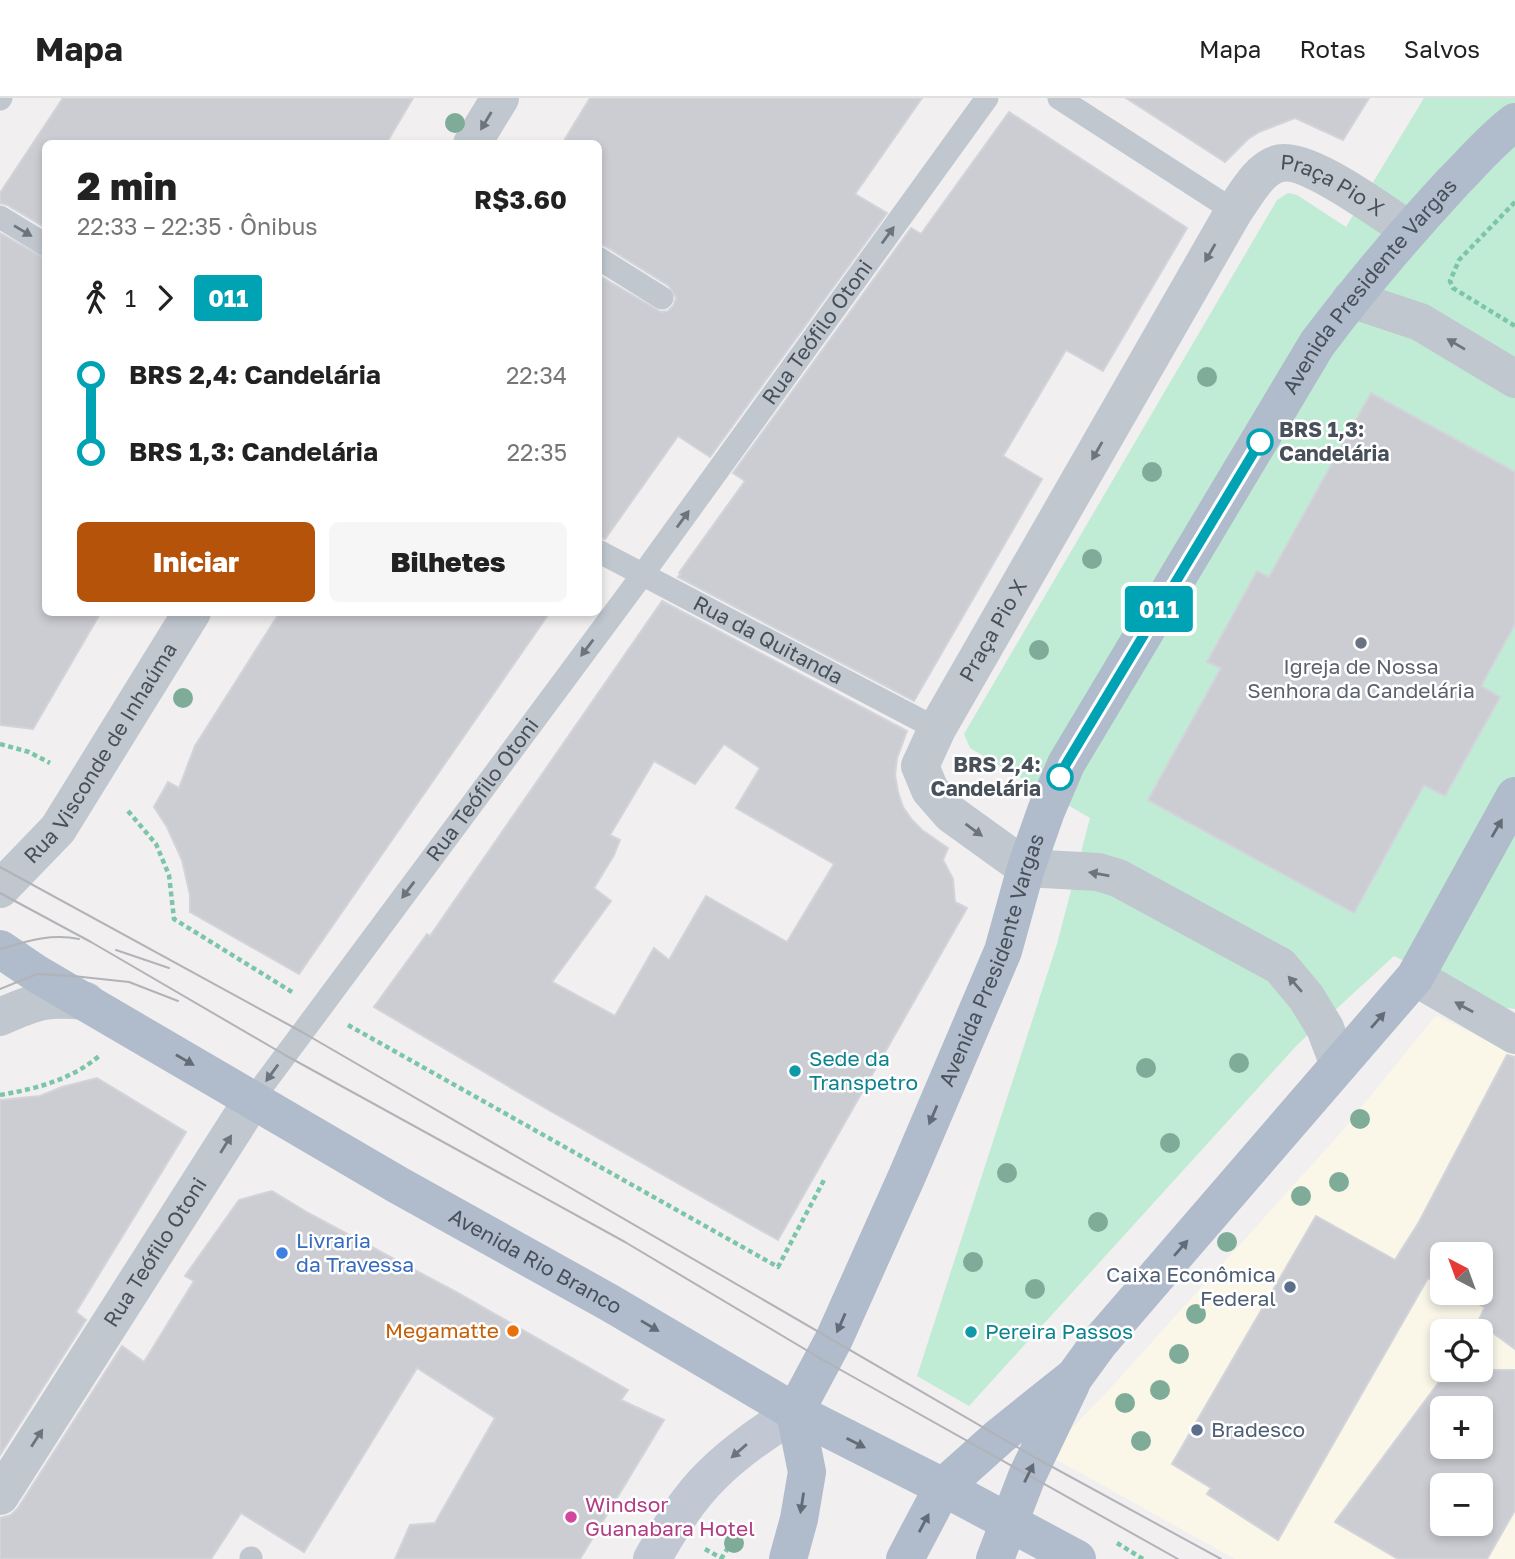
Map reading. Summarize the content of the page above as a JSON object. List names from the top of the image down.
{
  "streets": {
    "main road": ["Avenida Presidente Vargas", "Avenida Rio Branco"],
    "street": ["Praça Pio X", "Rua Teófilo Otoni", "Rua Visconde de Inhaúma"],
    "lane": ["Rua da Quitanda"]
  },
  "crossings": [
    ["Praça Pio X", "Avenida Presidente Vargas"],
    ["Praça Pio X", "Rua da Quitanda"],
    ["Avenida Presidente Vargas", "Avenida Rio Branco"],
    ["Rua Teófilo Otoni", "Rua da Quitanda"],
    ["Rua Teófilo Otoni", "Avenida Rio Branco"]
  ],
  "one_way": ["Praça Pio X", "Avenida Rio Branco"],
  "places": [
    "BRS 1,3: Candelária",
    "Igreja de Nossa Senhora da Candelária",
    "BRS 2,4: Candelária",
    "Sede da Transpetro",
    "Livraria da Travessa",
    "Caixa Econômica Federal",
    "Megamatte",
    "Pereira Passos",
    "Bradesco",
    "Windsor Guanabara Hotel"
  ],
  "lines": ["bus line 011"],
  "north": "top left",
  "page": {
    "header": "Mapa",
    "nav": ["Mapa", "Rotas", "Salvos"],
    "on_map": "011",
    "heading": ["2 min", "22:33 – 22:35 · Ônibus", "R$3.60"],
    "legs": ["1", "011"],
    "list": [
      {
        "name": "BRS 2,4: Candelária",
        "value": "22:34"
      },
      {
        "name": "BRS 1,3: Candelária",
        "value": "22:35"
      }
    ],
    "buttons": ["Iniciar", "Bilhetes"],
    "map_buttons": ["+", "−"]
  }
}
